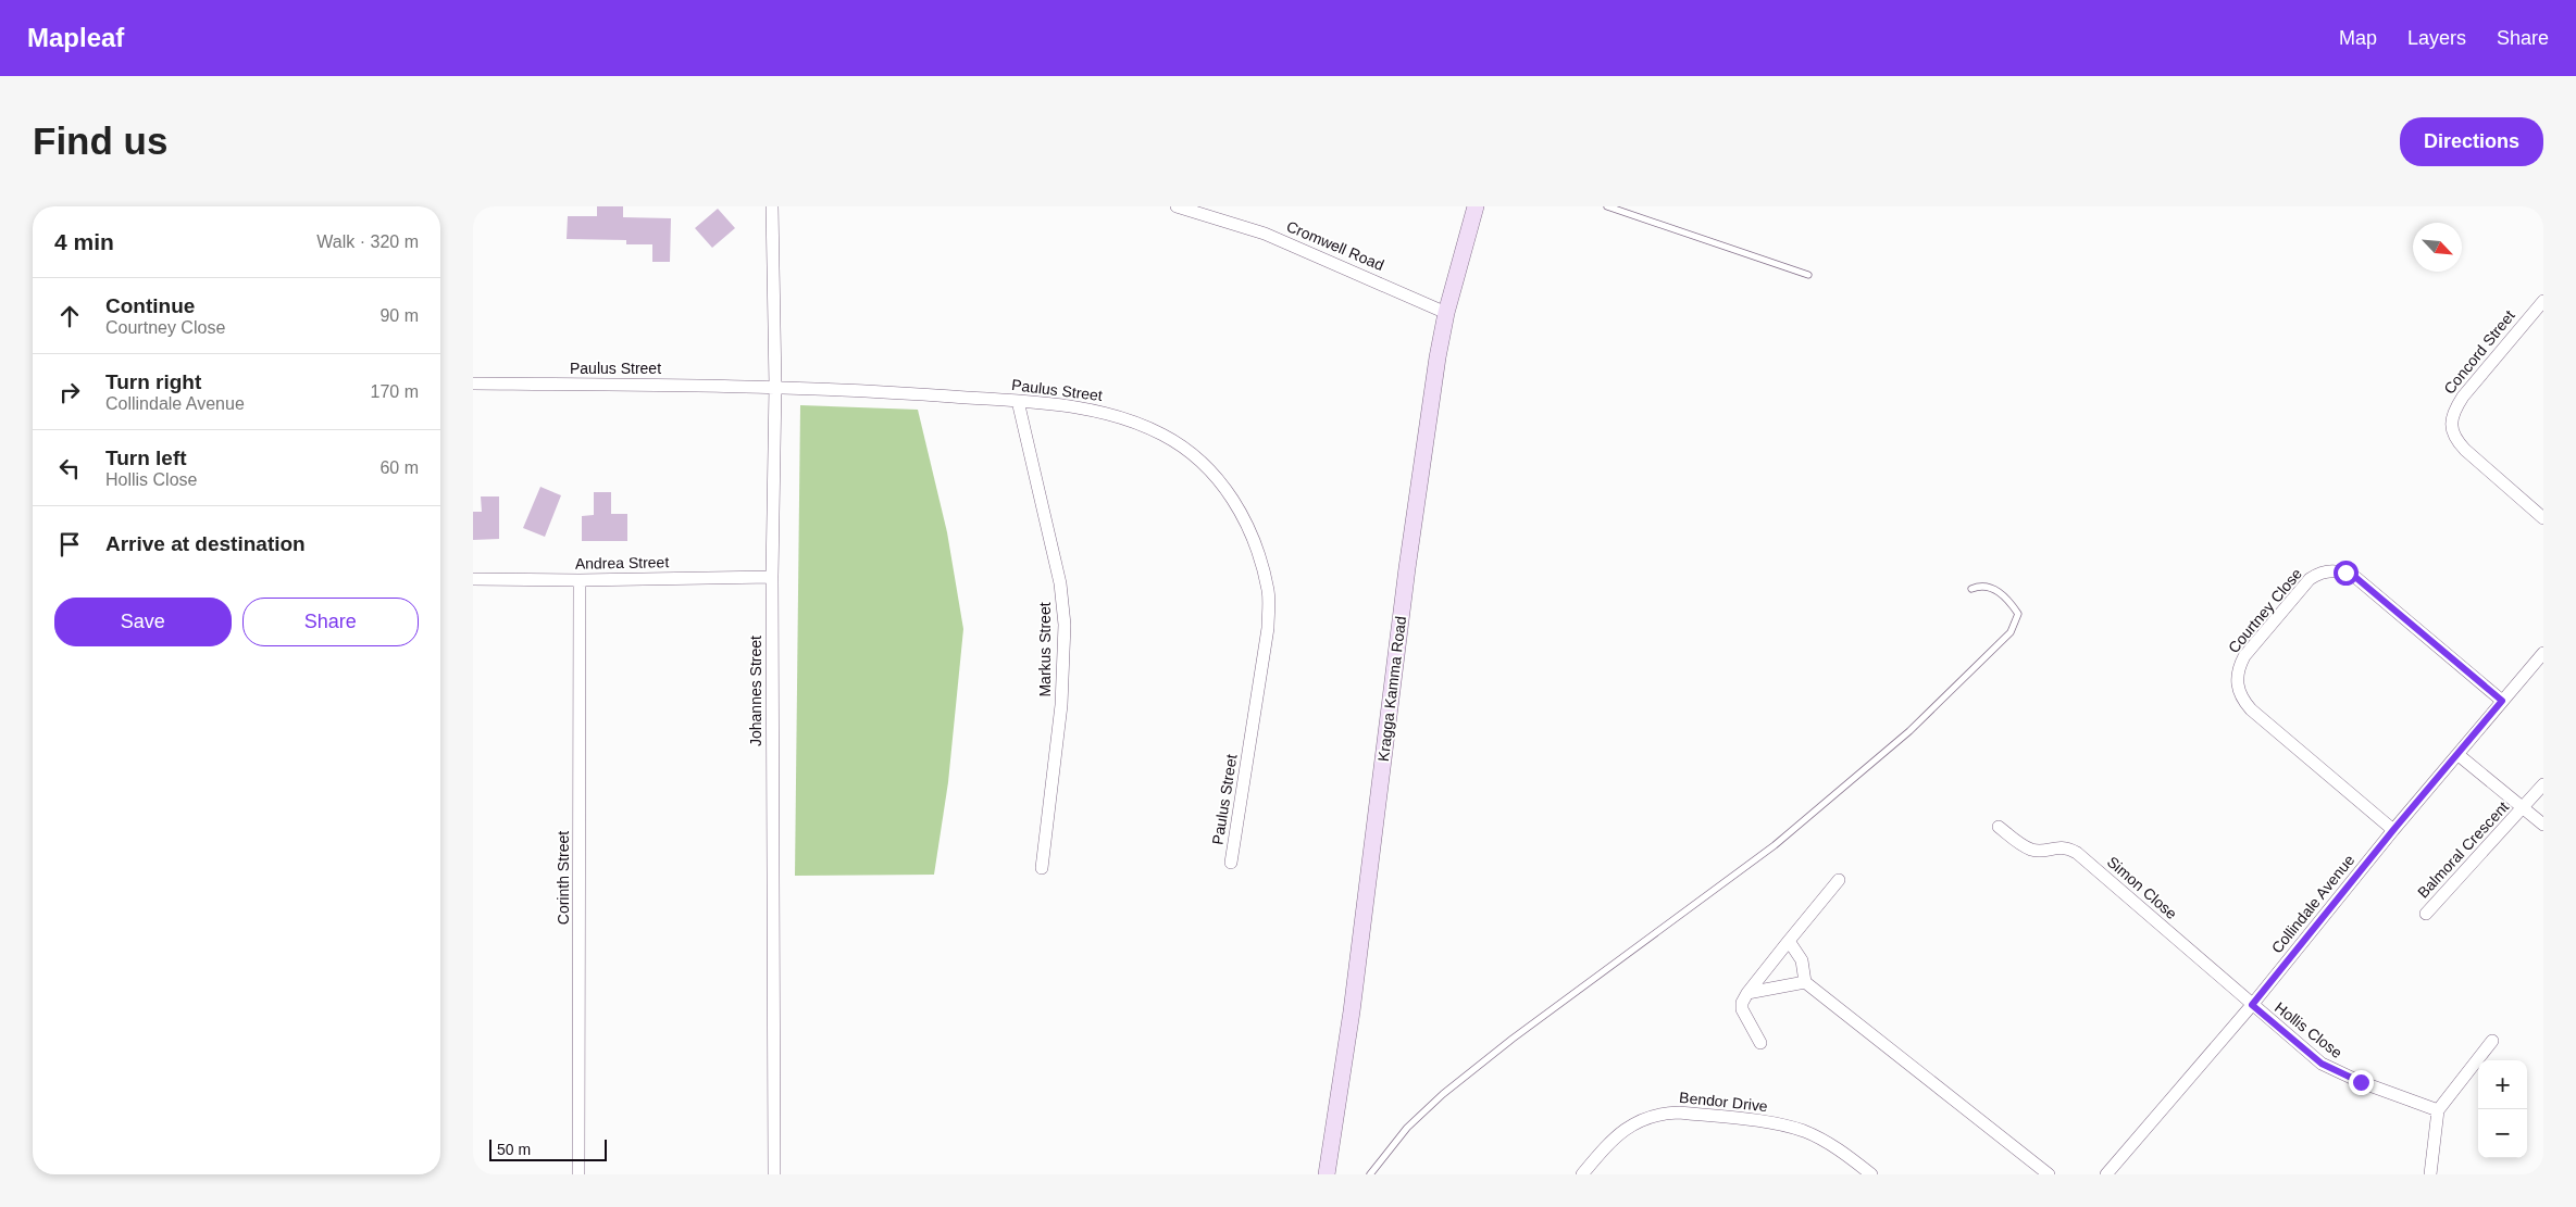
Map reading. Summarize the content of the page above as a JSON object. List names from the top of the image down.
{
  "streets": {
    "main road": ["Kragga Kamma Road"],
    "street": [
      "Cromwell Road",
      "Concord Street",
      "Paulus Street",
      "Andrea Street",
      "Courtney Close",
      "Markus Street",
      "Johannes Street",
      "Balmoral Crescent",
      "Corinth Street",
      "Simon Close",
      "Collindale Avenue",
      "Hollis Close",
      "Bendor Drive"
    ]
  },
  "crossings": [
    ["Cromwell Road", "Kragga Kamma Road"],
    ["Paulus Street", "Markus Street"],
    ["Paulus Street", "Johannes Street"],
    ["Andrea Street", "Johannes Street"],
    ["Andrea Street", "Corinth Street"],
    ["Courtney Close", "Collindale Avenue"],
    ["Balmoral Crescent", "Collindale Avenue"],
    ["Simon Close", "Collindale Avenue"],
    ["Simon Close", "Hollis Close"],
    ["Collindale Avenue", "Hollis Close"]
  ],
  "scale_bar": "50 m",
  "north": "bottom right",
  "page": {
    "header": "Mapleaf",
    "nav": ["Map", "Layers", "Share"],
    "buttons": [
      "Directions",
      ["Save", "Share"]
    ],
    "title": "Find us",
    "heading": ["4 min", "Walk · 320 m"],
    "list": [
      ["Continue", "Courtney Close", "90 m"],
      ["Turn right", "Collindale Avenue", "170 m"],
      ["Turn left", "Hollis Close", "60 m"],
      "Arrive at destination"
    ],
    "map_buttons": ["+", "−"],
    "scale": "50 m"
  }
}
